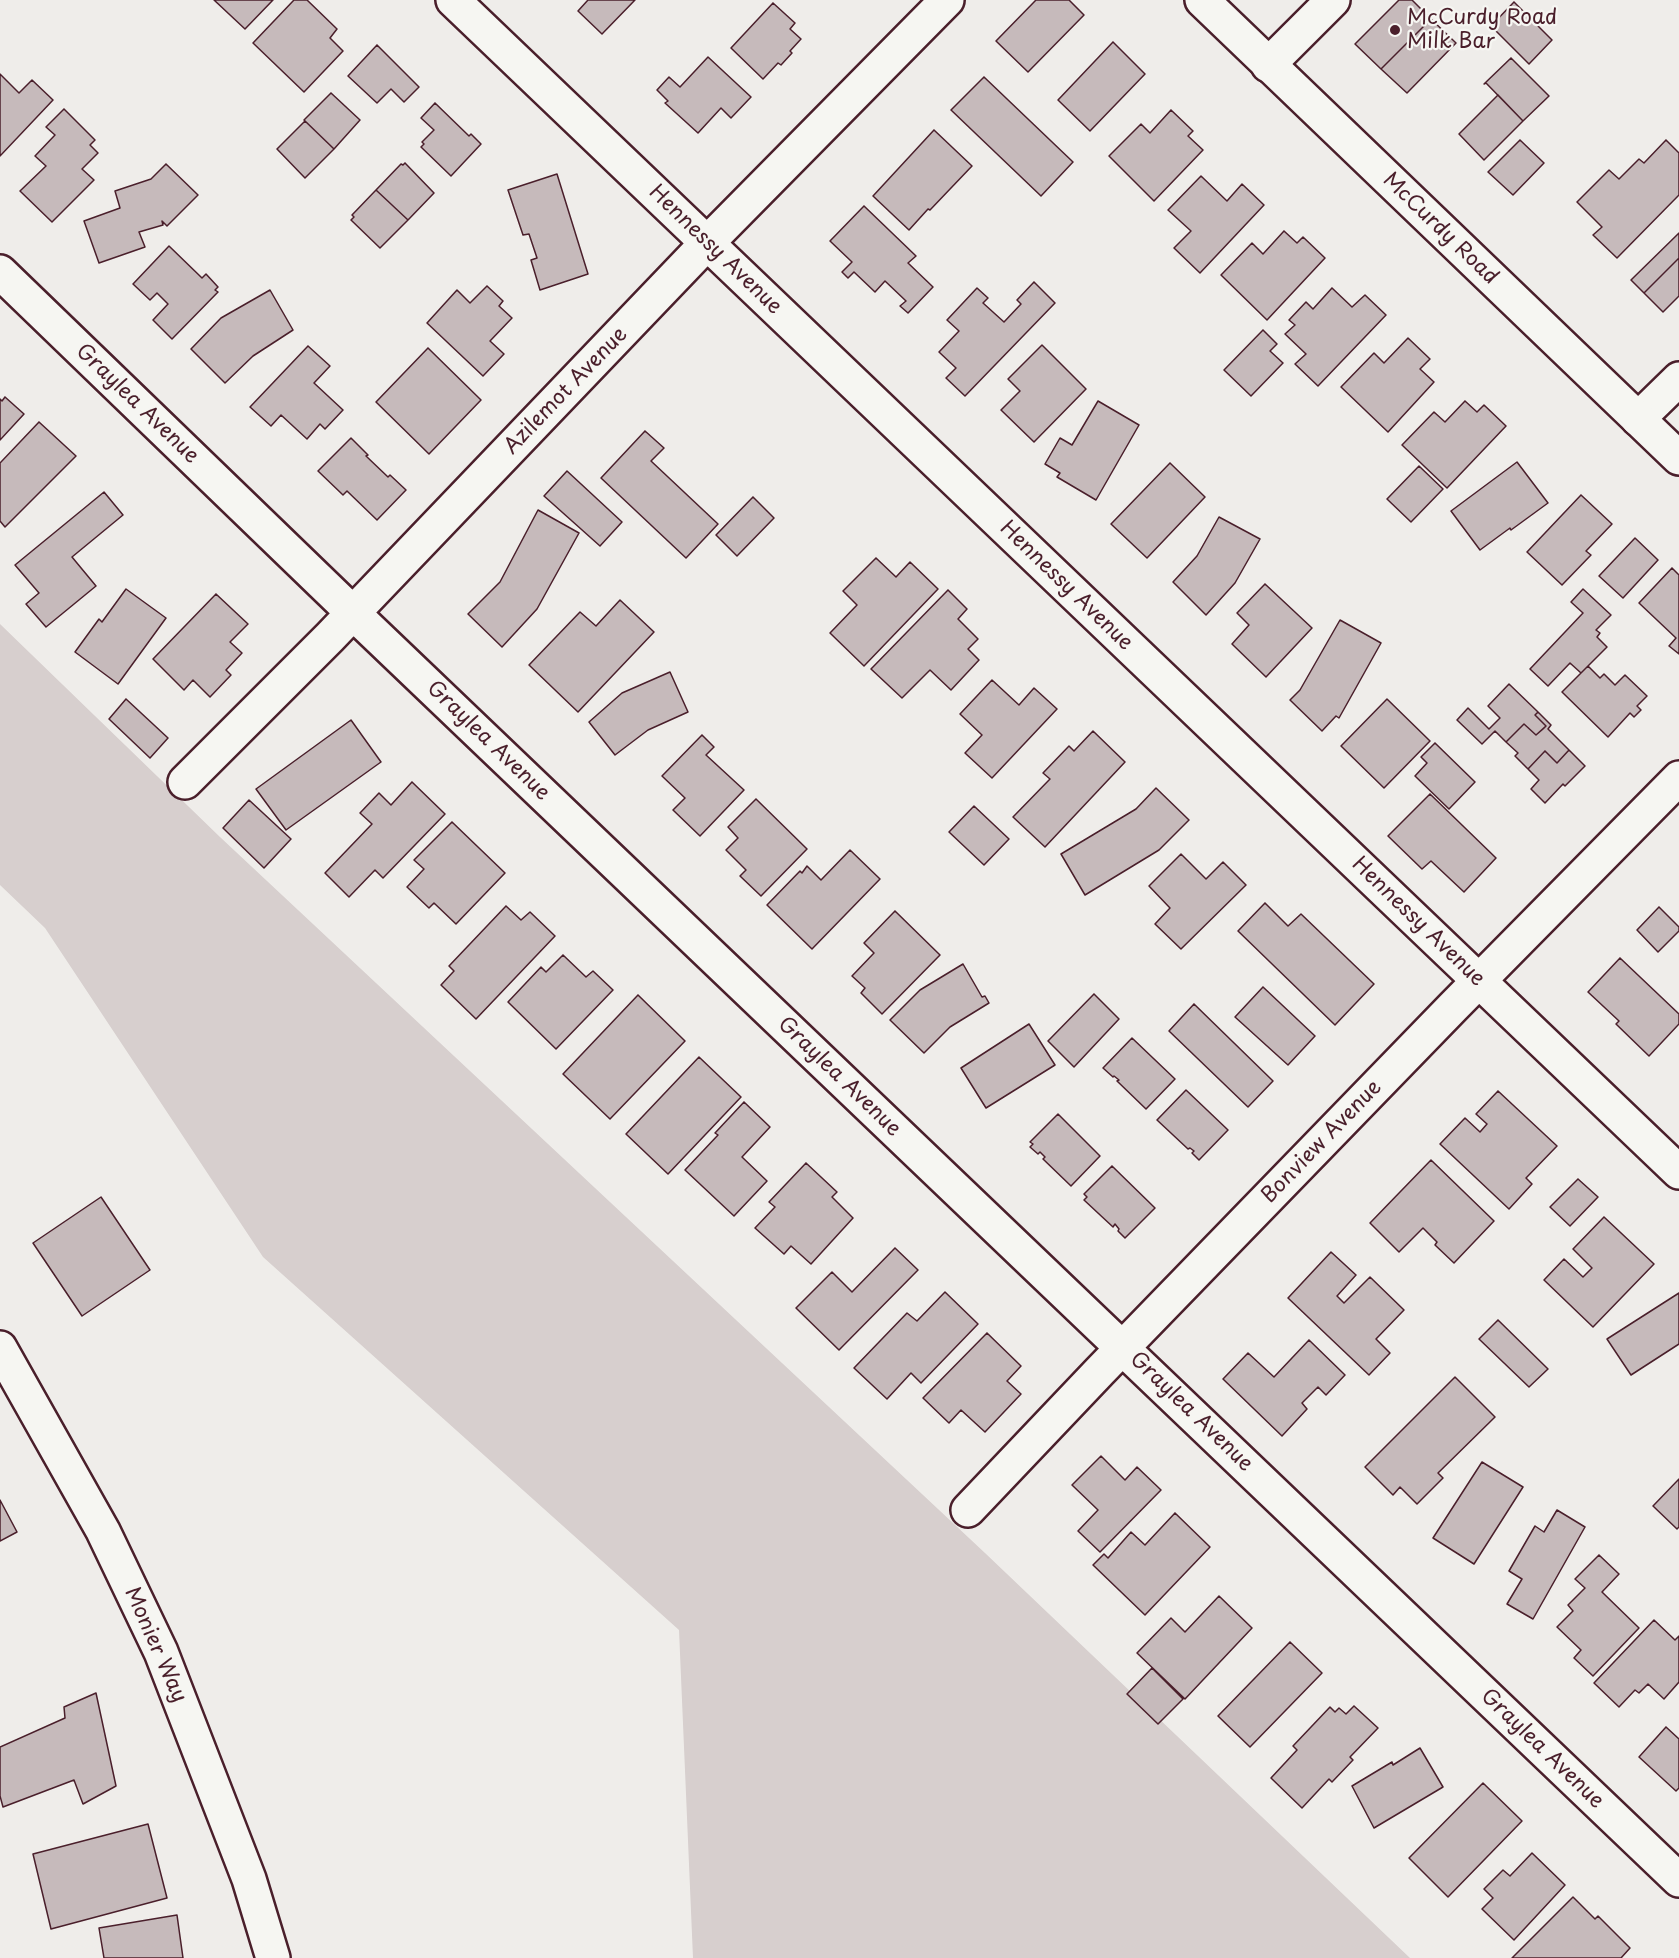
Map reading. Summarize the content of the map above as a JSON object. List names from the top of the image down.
{
  "streets": {
    "street": [
      "McCurdy Road",
      "Hennessy Avenue",
      "Azilemot Avenue",
      "Graylea Avenue",
      "Bonview Avenue",
      "Monier Way"
    ]
  },
  "crossings": [
    ["Hennessy Avenue", "Azilemot Avenue"],
    ["Hennessy Avenue", "Bonview Avenue"],
    ["Azilemot Avenue", "Graylea Avenue"],
    ["Graylea Avenue", "Bonview Avenue"]
  ],
  "places": ["McCurdy Road Milk Bar"]
}
